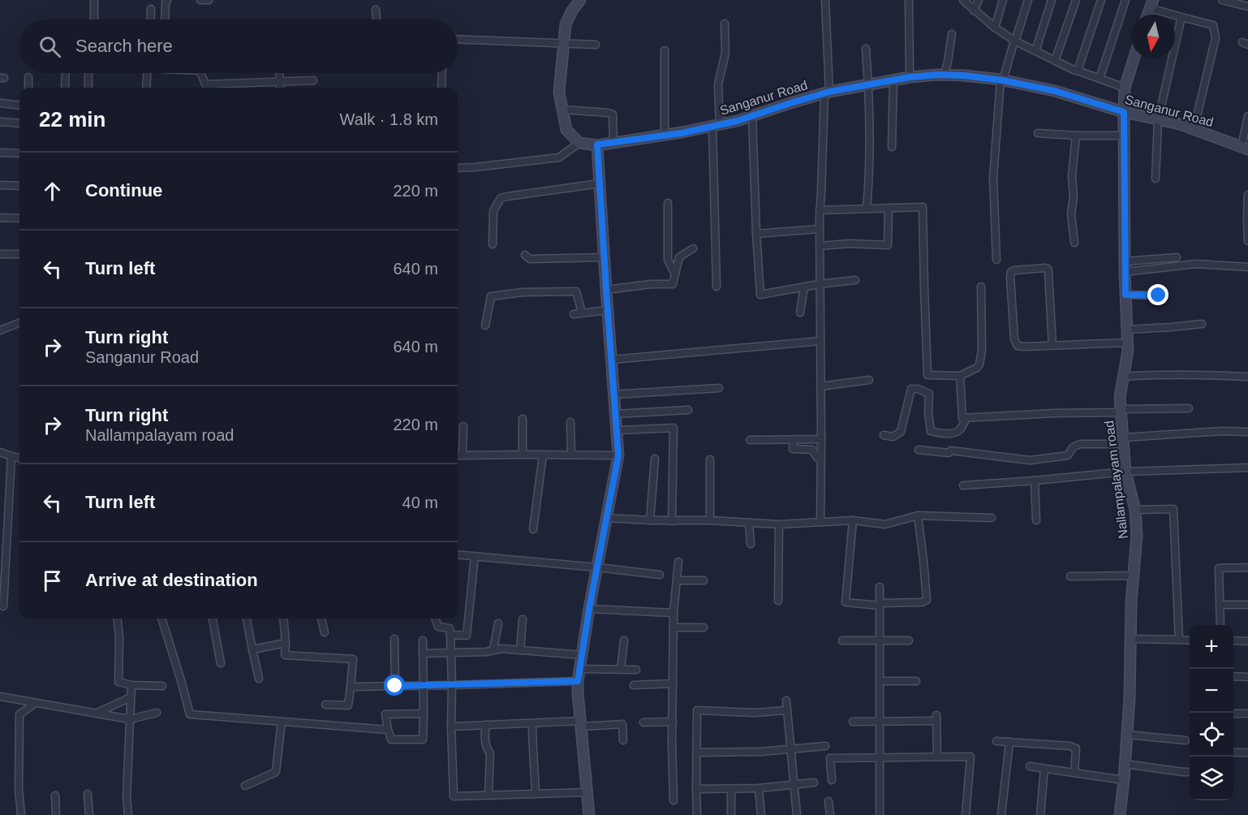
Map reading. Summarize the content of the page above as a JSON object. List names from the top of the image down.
{
  "streets": {
    "street": ["Sanganur Road", "Nallampalayam road"]
  },
  "crossings": [
    ["Sanganur Road", "Nallampalayam road"]
  ],
  "north": "bottom",
  "page": {
    "search": "Search here",
    "heading": ["22 min", "Walk · 1.8 km"],
    "list": [
      ["Continue", "220 m"],
      ["Turn left", "640 m"],
      ["Turn right", "Sanganur Road", "640 m"],
      ["Turn right", "Nallampalayam road", "220 m"],
      ["Turn left", "40 m"],
      "Arrive at destination"
    ],
    "map_buttons": ["+", "−"]
  }
}
